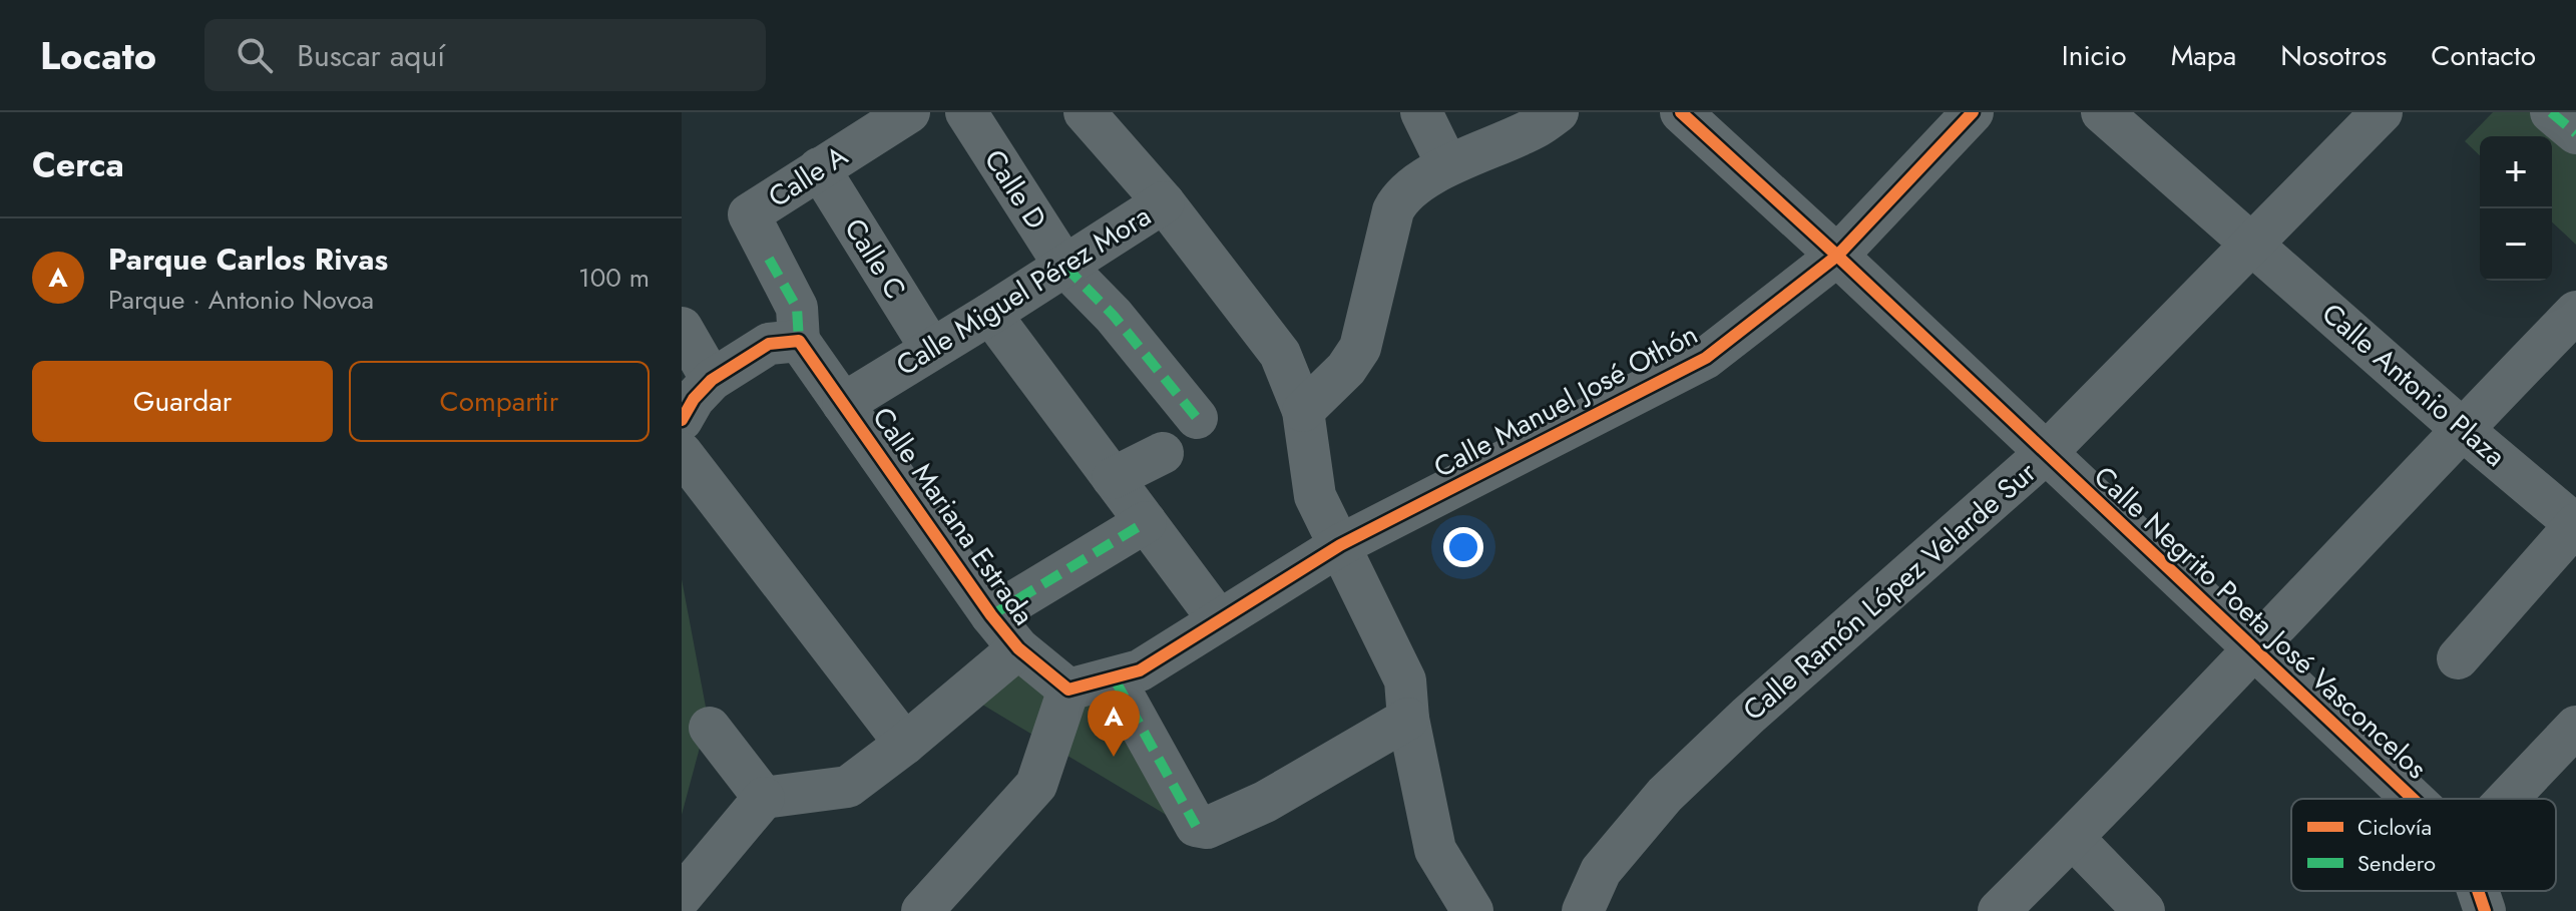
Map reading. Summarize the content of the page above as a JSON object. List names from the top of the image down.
{
  "streets": {
    "street": [
      "Calle A",
      "Calle D",
      "Calle C",
      "Calle Miguel Pérez Mora",
      "Calle Antonio Plaza",
      "Calle Manuel José Othón",
      "Calle Mariana Estrada",
      "Calle Ramón López Velarde Sur",
      "Calle Negrito Poeta José Vasconcelos"
    ]
  },
  "crossings": [
    ["Calle A", "Calle C"],
    ["Calle A", "Calle Mariana Estrada"],
    ["Calle D", "Calle Miguel Pérez Mora"],
    ["Calle C", "Calle Miguel Pérez Mora"],
    ["Calle Miguel Pérez Mora", "Calle Mariana Estrada"],
    ["Calle Antonio Plaza", "Calle Ramón López Velarde Sur"],
    ["Calle Manuel José Othón", "Calle Negrito Poeta José Vasconcelos"],
    ["Calle Ramón López Velarde Sur", "Calle Negrito Poeta José Vasconcelos"]
  ],
  "legend": ["Ciclovía", "Sendero"],
  "page": {
    "header": "Locato",
    "search": "Buscar aquí",
    "nav": [
      "Inicio",
      "Mapa",
      "Nosotros",
      "Contacto"
    ],
    "heading": "Cerca",
    "map_buttons": ["+", "−"],
    "list": [
      {
        "mark": "A",
        "name": "Parque Carlos Rivas",
        "note": "Parque · Antonio Novoa",
        "value": "100 m"
      }
    ],
    "buttons": ["Guardar", "Compartir"],
    "pins": "A"
  }
}
